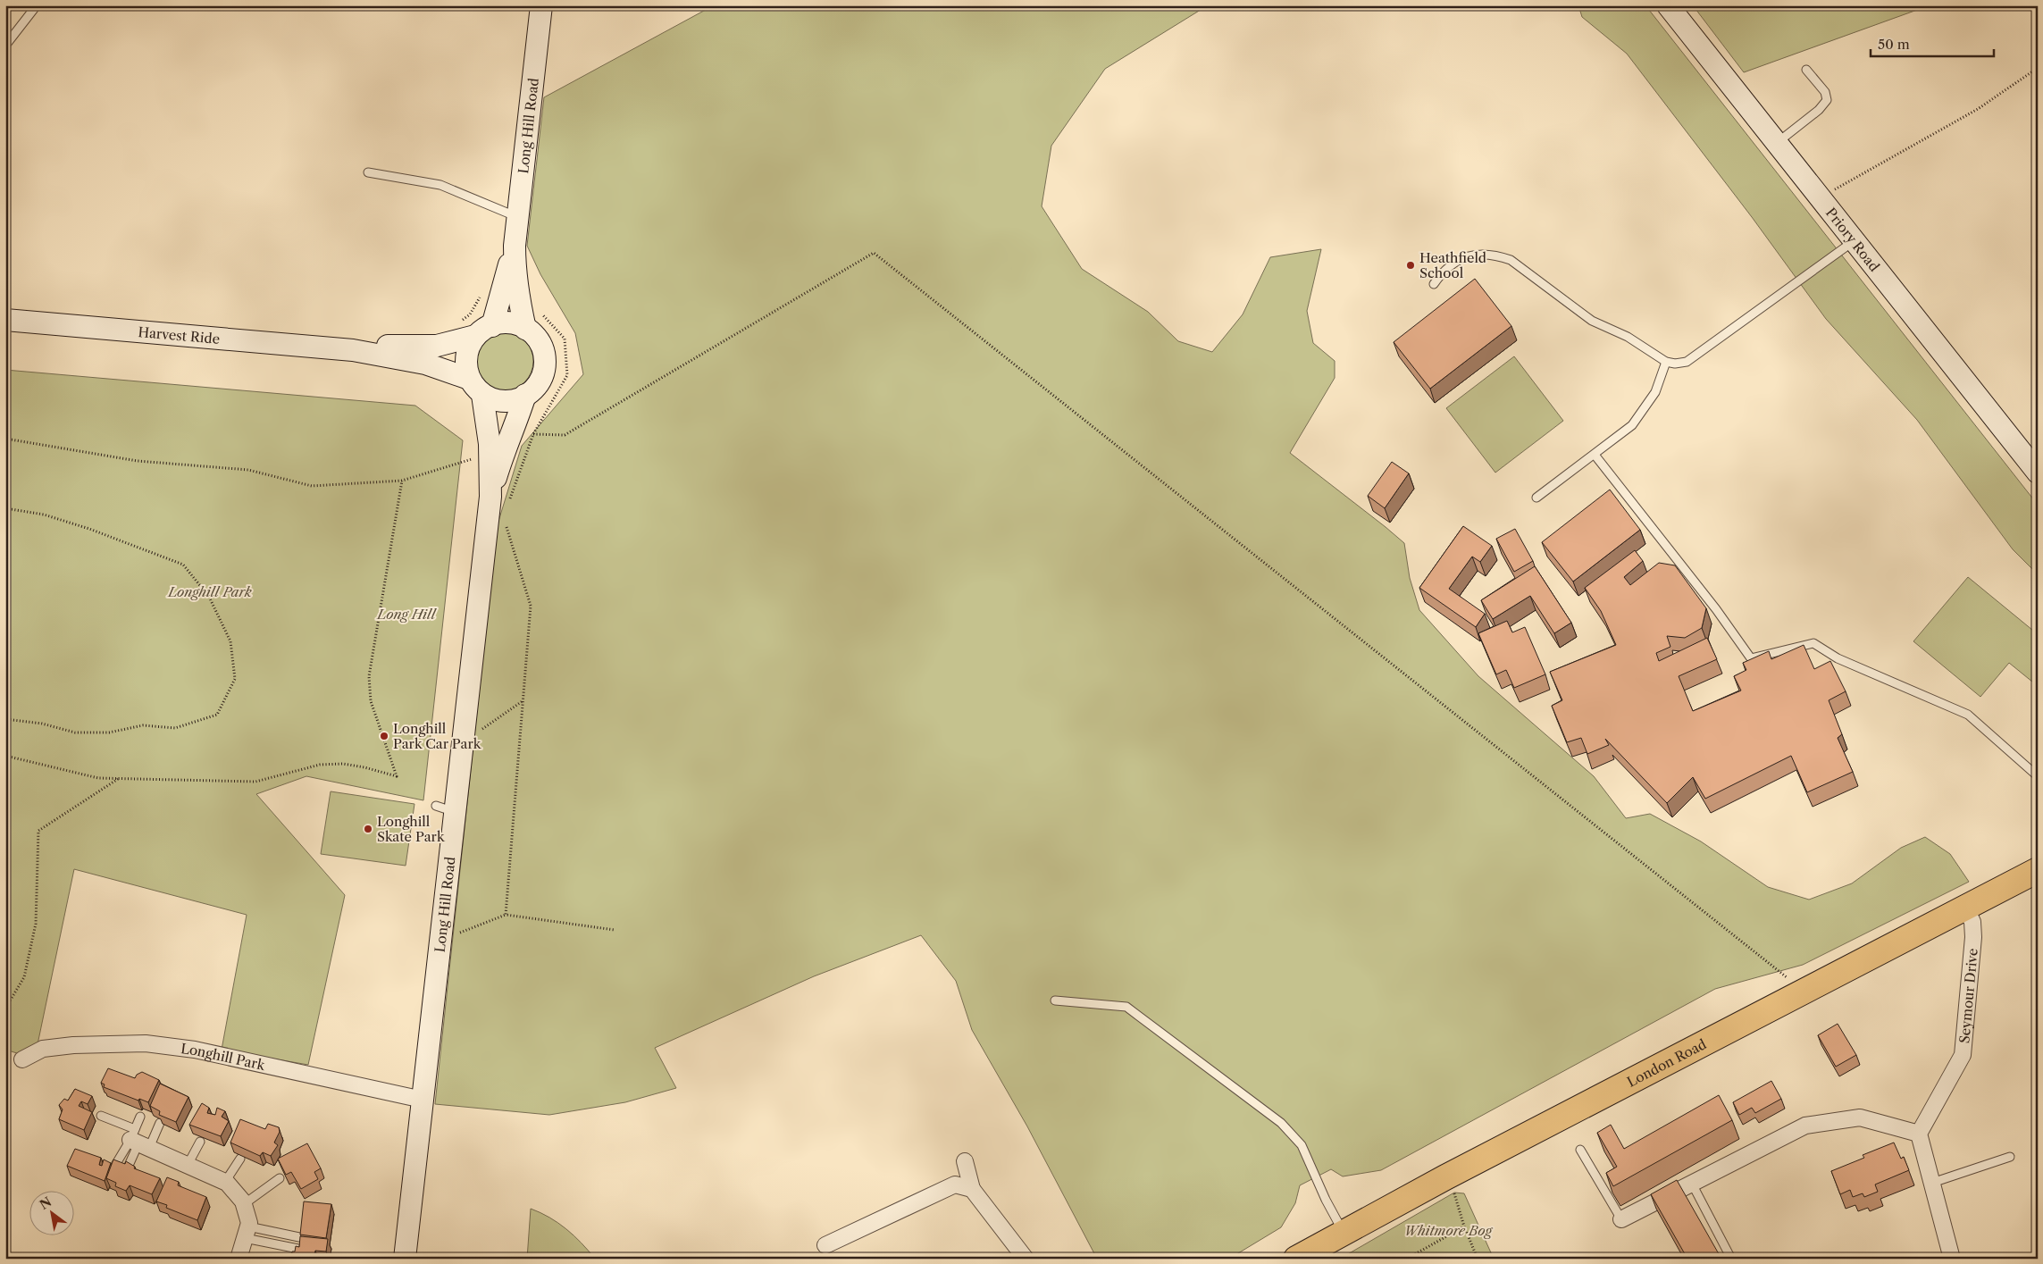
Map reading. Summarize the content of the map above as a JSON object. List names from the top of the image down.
{
  "streets": {
    "main road": ["London Road"],
    "street": [
      "Long Hill Road",
      "Priory Road",
      "Harvest Ride",
      "Seymour Drive",
      "Longhill Park"
    ]
  },
  "crossings": [
    ["Long Hill Road", "Harvest Ride"],
    ["Long Hill Road", "Longhill Park"],
    ["Seymour Drive", "London Road"]
  ],
  "parks": ["Longhill Park", "Long Hill", "Whitmore Bog"],
  "places": ["Heathfield School", "Longhill Park Car Park", "Longhill Skate Park"],
  "scale_bar": "50 m",
  "north": "top left"
}
